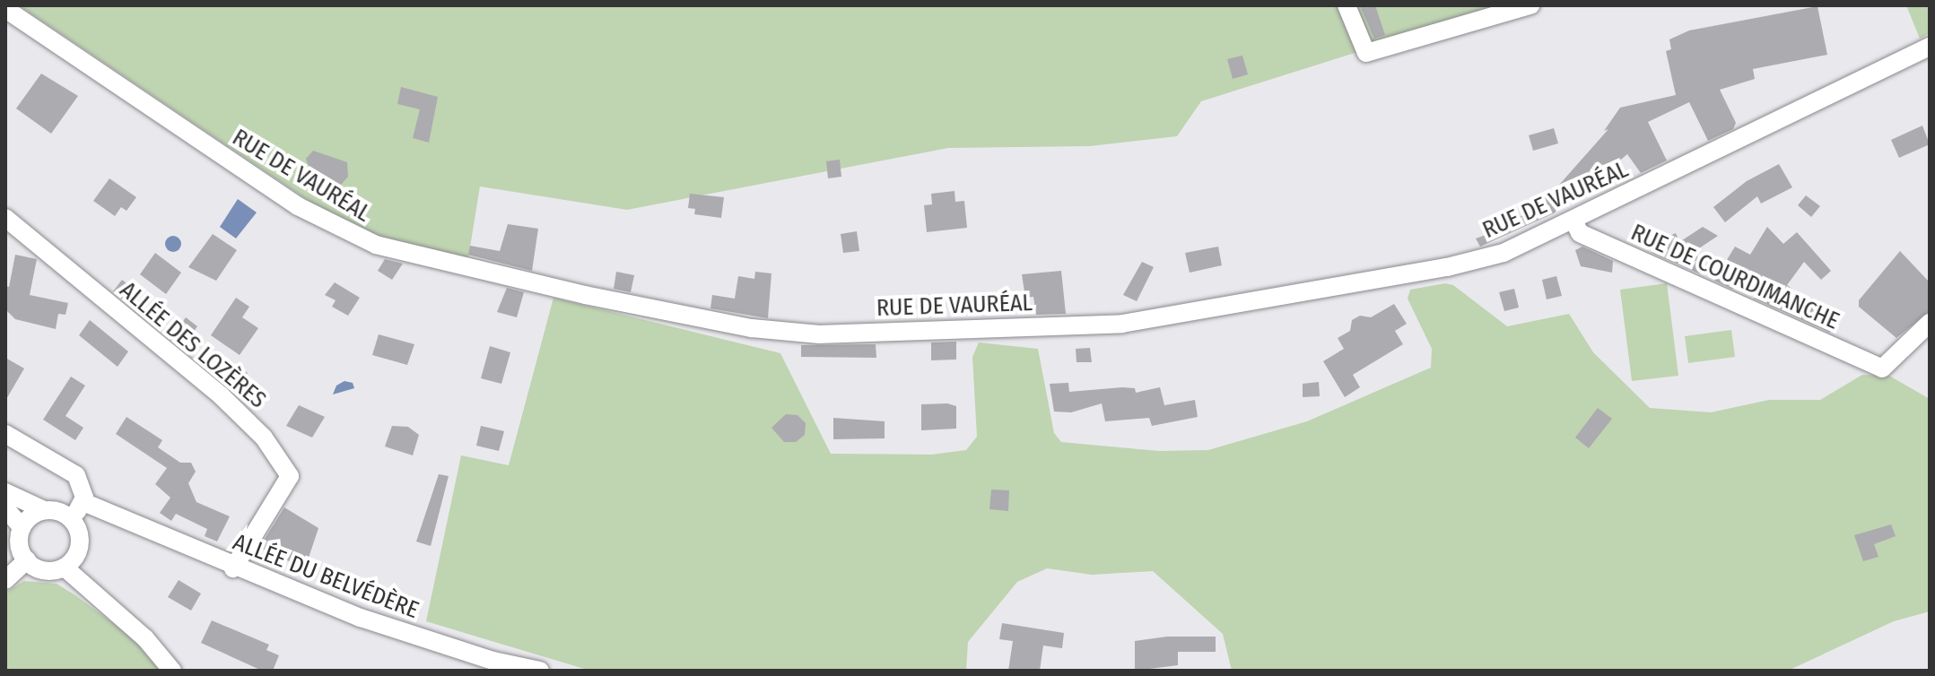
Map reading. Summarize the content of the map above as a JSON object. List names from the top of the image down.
{
  "streets": {
    "street": [
      "RUE DE VAURÉAL",
      "RUE DE COURDIMANCHE",
      "ALLÉE DES LOZÈRES",
      "ALLÉE DU BELVÉDÈRE"
    ]
  },
  "crossings": [
    ["RUE DE VAURÉAL", "RUE DE COURDIMANCHE"],
    ["ALLÉE DES LOZÈRES", "ALLÉE DU BELVÉDÈRE"]
  ]
}
